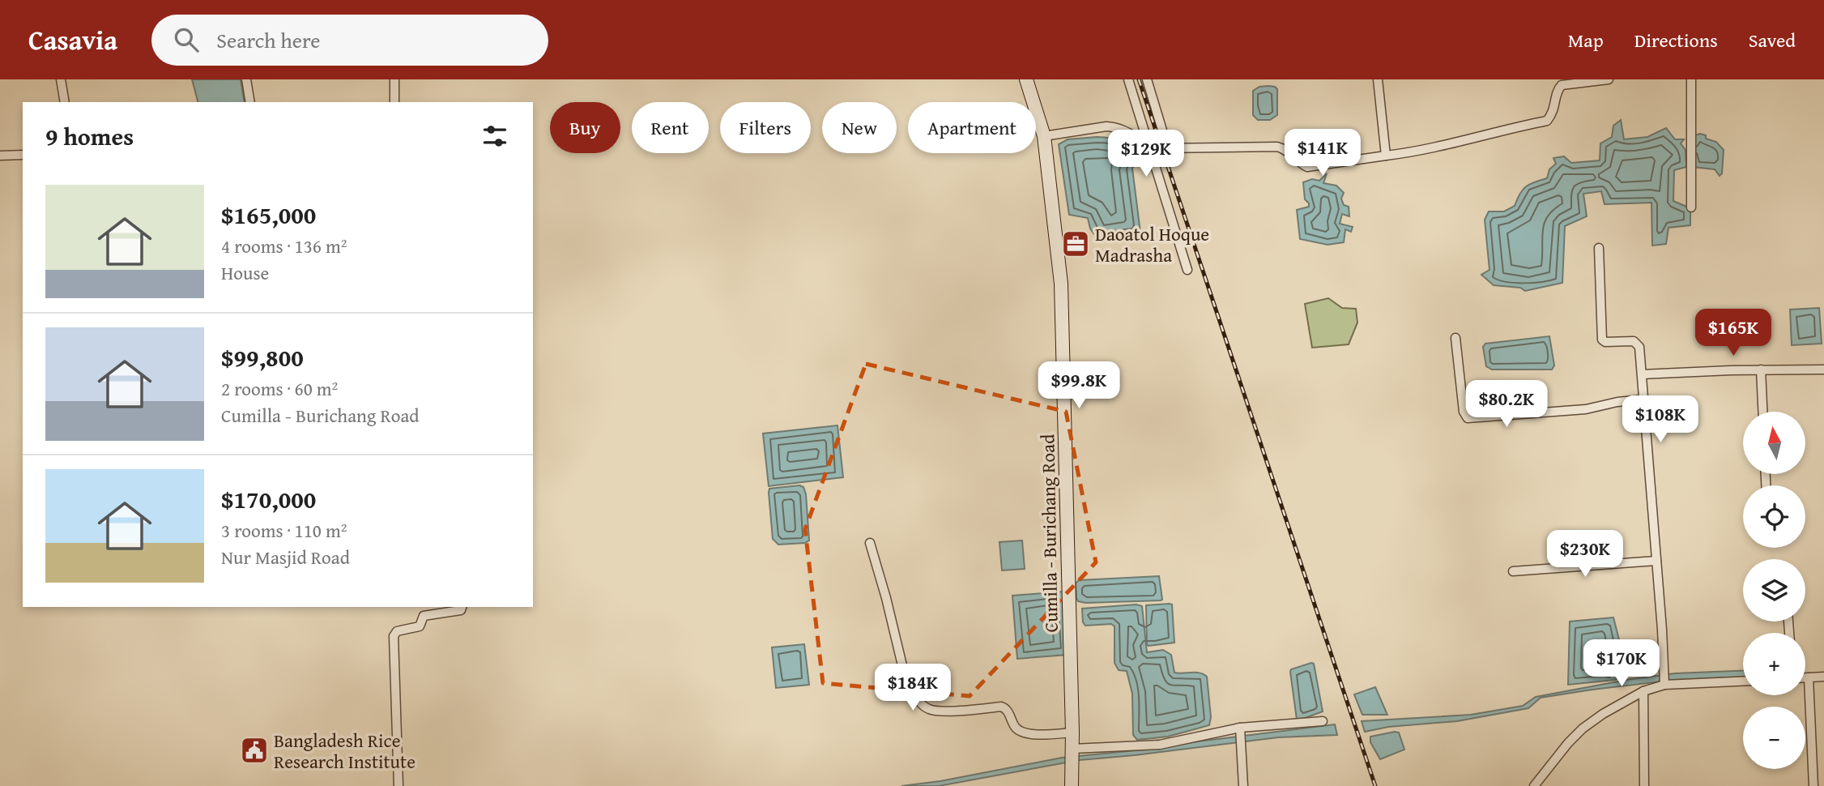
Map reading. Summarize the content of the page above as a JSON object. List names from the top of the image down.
{
  "streets": {
    "main road": ["Cumilla - Burichang Road"]
  },
  "places": {
    "office": ["Daoatol Hoque Madrasha"],
    "public building": ["Bangladesh Rice Research Institute"]
  },
  "north": "top",
  "page": {
    "header": "Casavia",
    "search": "Search here",
    "nav": ["Map", "Directions", "Saved"],
    "chip": [
      "Buy",
      "Rent",
      "Filters",
      "New",
      "Apartment"
    ],
    "heading": "9 homes",
    "price": [
      "$141K",
      "$129K",
      "$165K",
      "$99.8K",
      "$80.2K",
      "$108K",
      "$230K",
      "$170K",
      "$184K"
    ],
    "list": [
      {
        "name": "$165,000",
        "note": "4 rooms · 136 m² · House"
      },
      {
        "name": "$99,800",
        "note": "2 rooms · 60 m² · Cumilla - Burichang Road"
      },
      {
        "name": "$170,000",
        "note": "3 rooms · 110 m² · Nur Masjid Road"
      }
    ],
    "map_buttons": ["+", "−"]
  }
}
